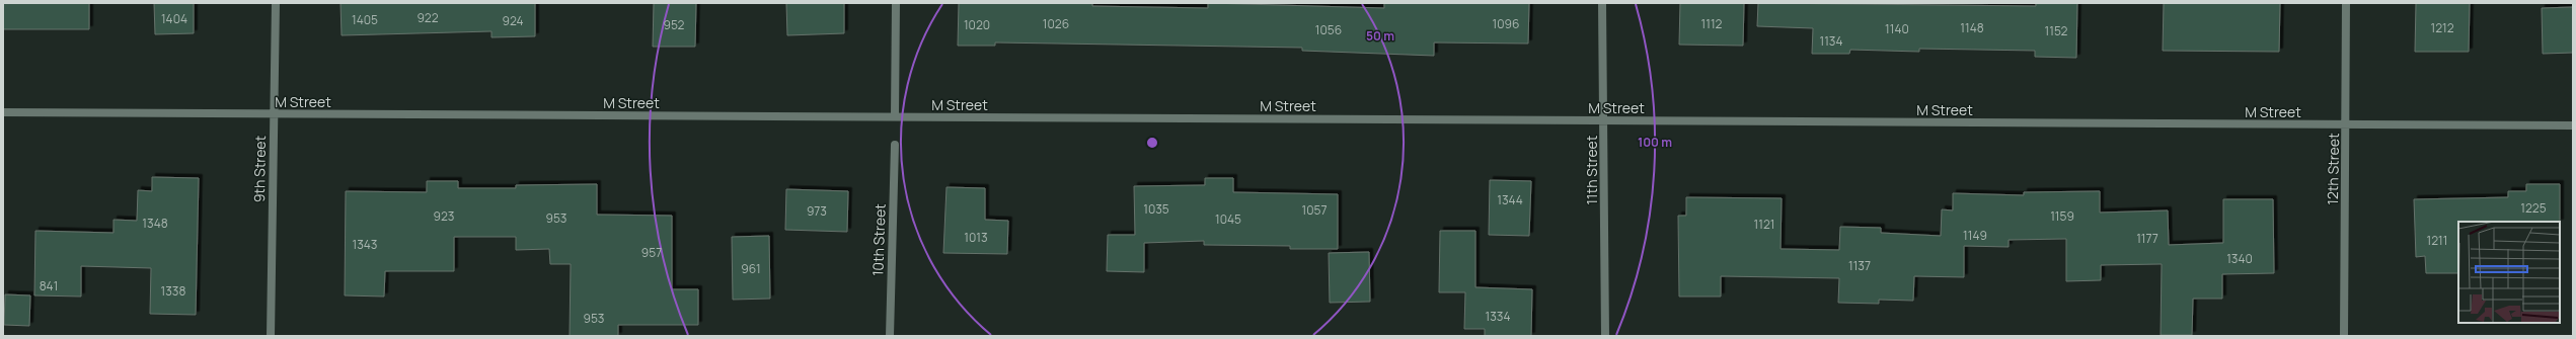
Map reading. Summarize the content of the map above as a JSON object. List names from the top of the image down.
{
  "streets": {
    "street": [
      "M Street",
      "9th Street",
      "12th Street",
      "11th Street",
      "10th Street"
    ]
  },
  "crossings": [
    ["M Street", "9th Street"],
    ["M Street", "12th Street"],
    ["M Street", "11th Street"]
  ],
  "house_numbers": [
    "922",
    "1404",
    "1405",
    "924",
    "1026",
    "1096",
    "1112",
    "952",
    "1020",
    "1148",
    "1212",
    "1140",
    "1056",
    "1152",
    "1134",
    "1344",
    "1225",
    "1035",
    "1057",
    "973",
    "923",
    "1159",
    "953",
    "1045",
    "1348",
    "1121",
    "1149",
    "1013",
    "1177",
    "1211",
    "1343",
    "957",
    "1340",
    "1137",
    "961",
    "841",
    "1338",
    "1334",
    "953"
  ],
  "rings": ["50 m", "100 m"]
}
